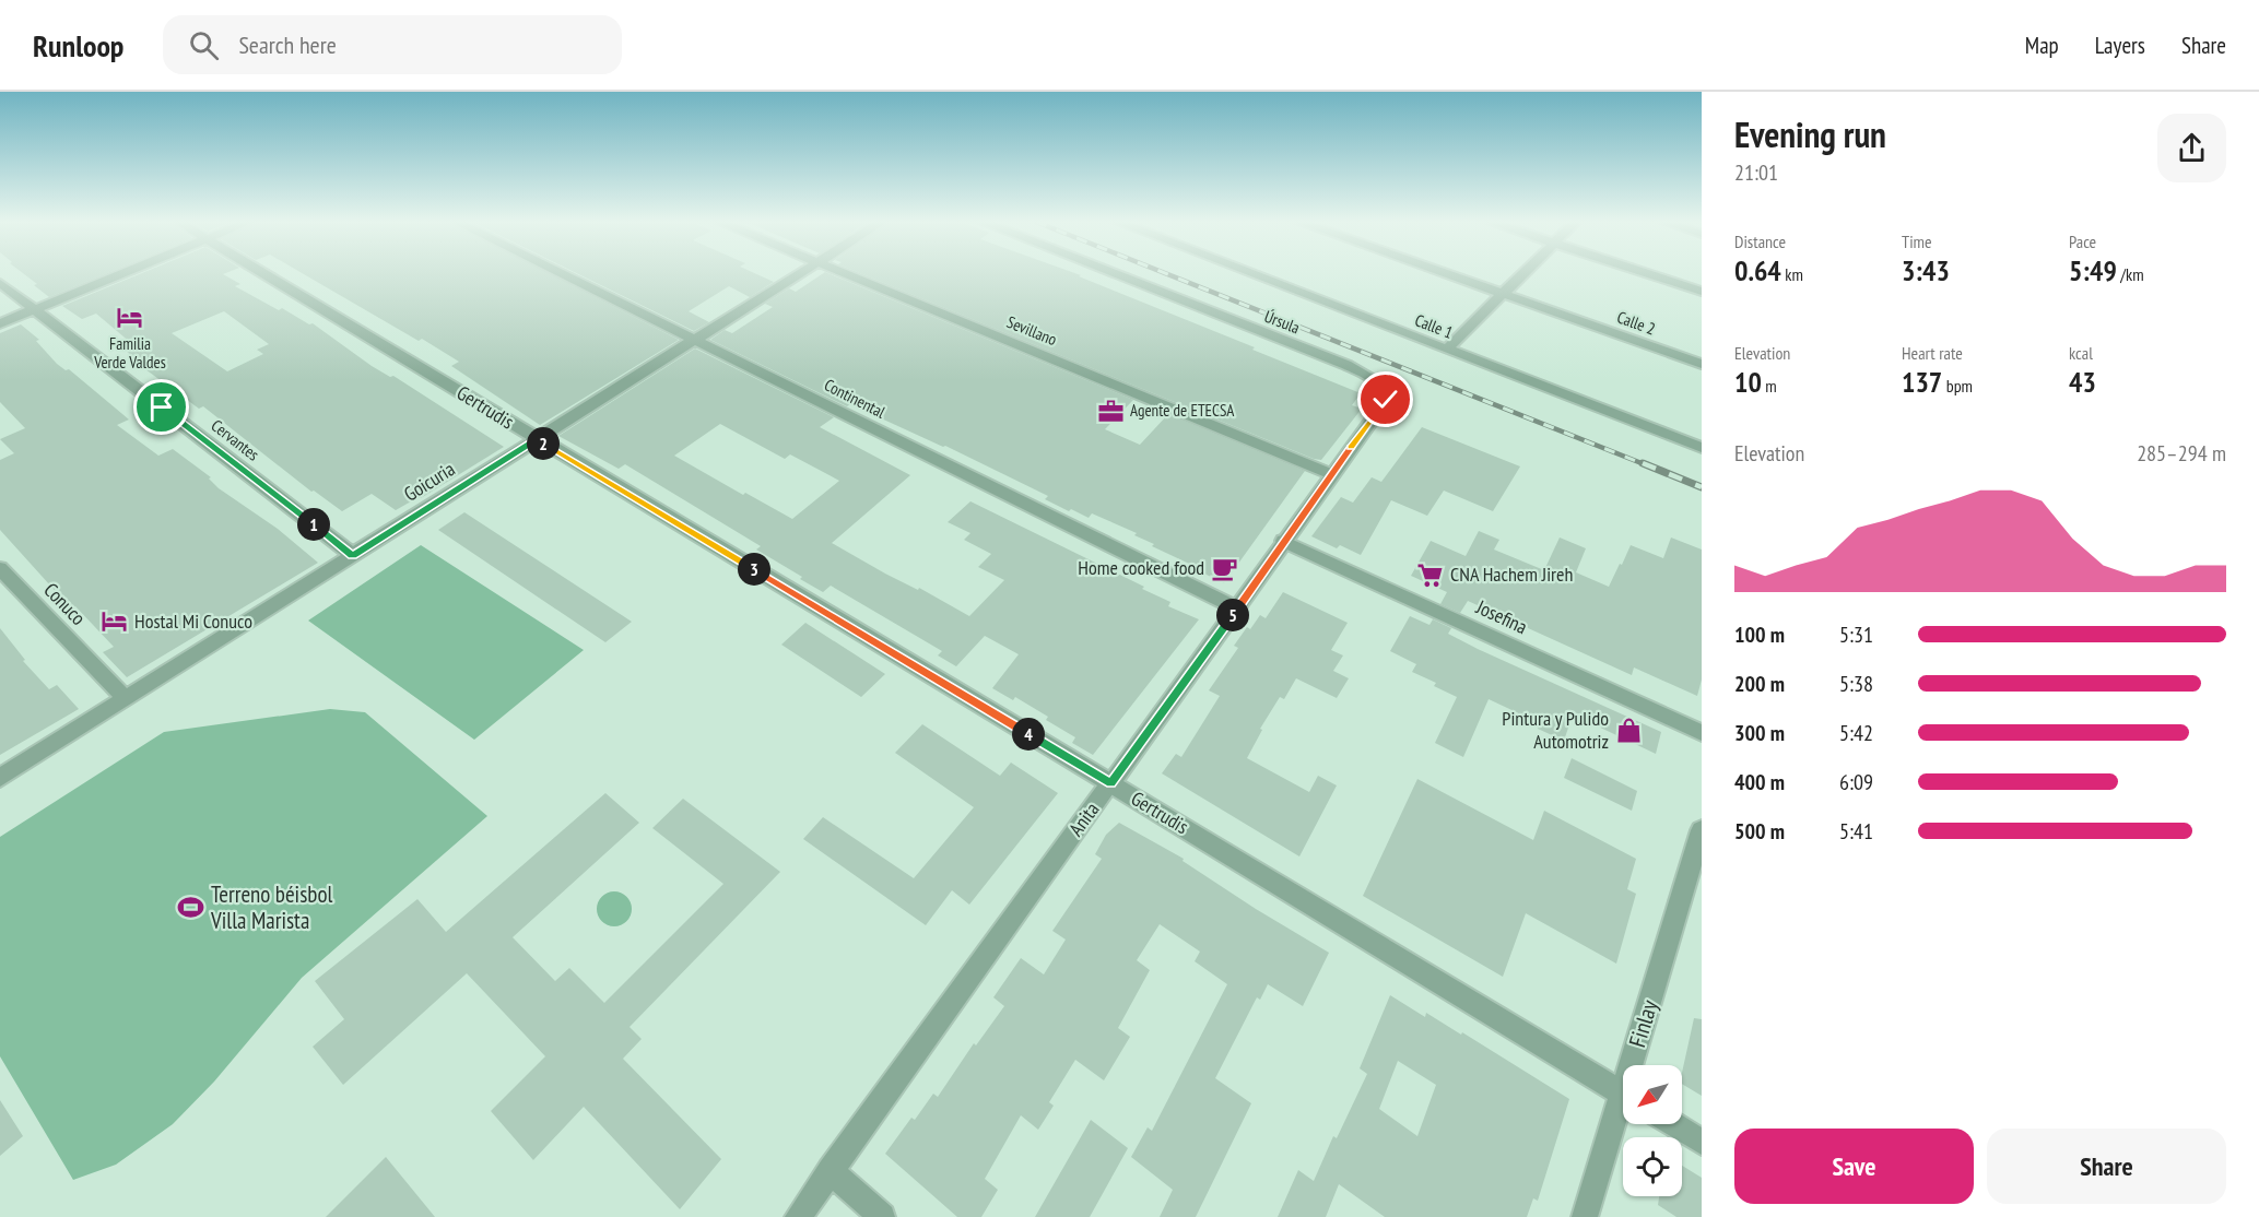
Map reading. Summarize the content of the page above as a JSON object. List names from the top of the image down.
{
  "streets": {
    "street": [
      "Úrsula",
      "Calle 2",
      "Calle 1",
      "Sevillano",
      "Continental",
      "Gertrudis",
      "Cervantes",
      "Goicuria",
      "Conuco",
      "Josefina",
      "Anita",
      "Finlay"
    ]
  },
  "crossings": [
    ["Úrsula", "Anita"],
    ["Sevillano", "Anita"],
    ["Continental", "Goicuria"],
    ["Continental", "Anita"],
    ["Gertrudis", "Goicuria"],
    ["Gertrudis", "Anita"],
    ["Cervantes", "Goicuria"],
    ["Goicuria", "Conuco"],
    ["Josefina", "Anita"]
  ],
  "places": {
    "hotel": ["Familia Verde Valdes", "Hostal Mi Conuco"],
    "office": ["Agente de ETECSA"],
    "cafe": ["Home cooked food"],
    "supermarket": ["CNA Hachem Jireh"],
    "shop": ["Pintura y Pulido Automotriz"],
    "sports": ["Terreno béisbol Villa Marista"]
  },
  "north": "bottom left",
  "page": {
    "header": "Runloop",
    "search": "Search here",
    "nav": ["Map", "Layers", "Share"],
    "heading": ["Evening run", "21:01"],
    "stats": [
      ["Distance", "0.64 km"],
      ["Time", "3:43"],
      ["Pace", "5:49 /km"],
      ["Elevation", "10 m"],
      ["Heart rate", "137 bpm"],
      ["kcal", "43"]
    ],
    "chart": ["Elevation", "285–294 m"],
    "pins": [
      "2",
      "1",
      "3",
      "5",
      "4"
    ],
    "list": [
      {
        "name": "100 m",
        "note": "5:31"
      },
      {
        "name": "200 m",
        "note": "5:38"
      },
      {
        "name": "300 m",
        "note": "5:42"
      },
      {
        "name": "400 m",
        "note": "6:09"
      },
      {
        "name": "500 m",
        "note": "5:41"
      }
    ],
    "buttons": ["Save", "Share"]
  }
}
